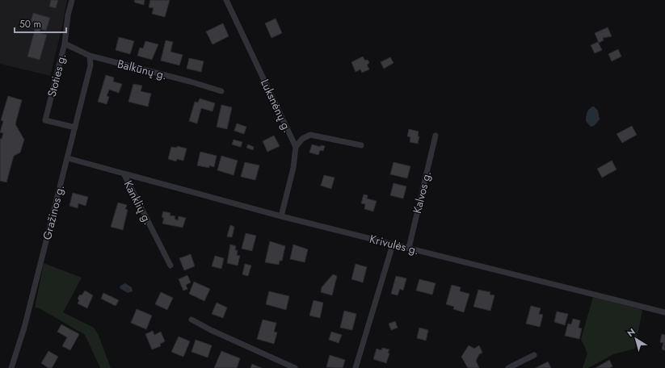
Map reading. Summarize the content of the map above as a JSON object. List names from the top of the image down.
{
  "streets": {
    "street": [
      "Balkūnų g.",
      "Stoties g.",
      "Luksnėnų g.",
      "Kalvos g.",
      "Kanklių g.",
      "Gražinos g.",
      "Krivulės g."
    ]
  },
  "crossings": [
    ["Balkūnų g.", "Stoties g."],
    ["Balkūnų g.", "Gražinos g."],
    ["Stoties g.", "Gražinos g."],
    ["Luksnėnų g.", "Krivulės g."],
    ["Kalvos g.", "Krivulės g."],
    ["Kanklių g.", "Gražinos g."],
    ["Kanklių g.", "Krivulės g."]
  ],
  "scale_bar": "50 m",
  "north": "top left"
}
